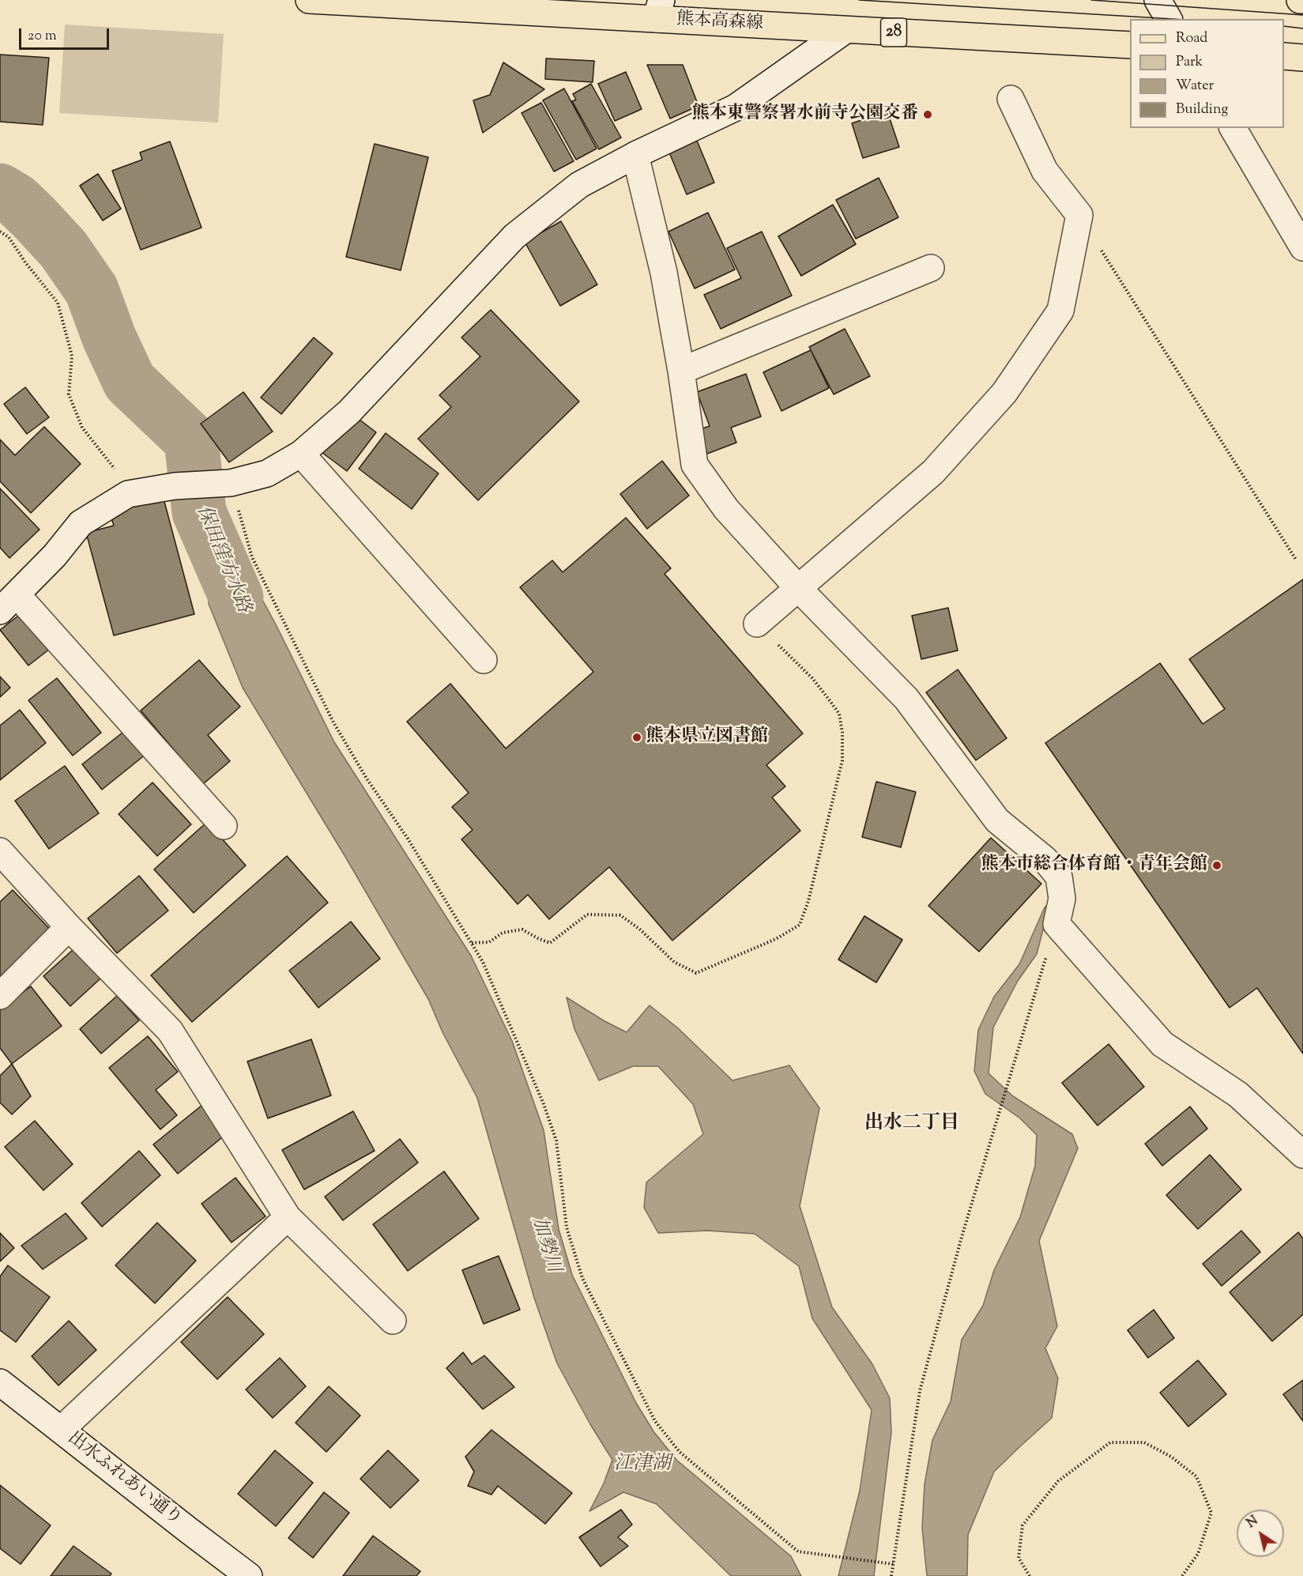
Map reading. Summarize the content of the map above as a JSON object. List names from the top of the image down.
{
  "streets": {
    "main road": ["熊本高森線", "28"],
    "street": ["出水ふれあい通り"]
  },
  "districts": ["出水二丁目"],
  "water": ["保田窪方水路", "加勢川", "江津湖"],
  "places": ["熊本東警察署水前寺公園交番", "熊本県立図書館", "熊本市総合体育館・青年会館"],
  "legend": [
    "Road",
    "Park",
    "Water",
    "Building"
  ],
  "scale_bar": "20 m",
  "north": "top left"
}
